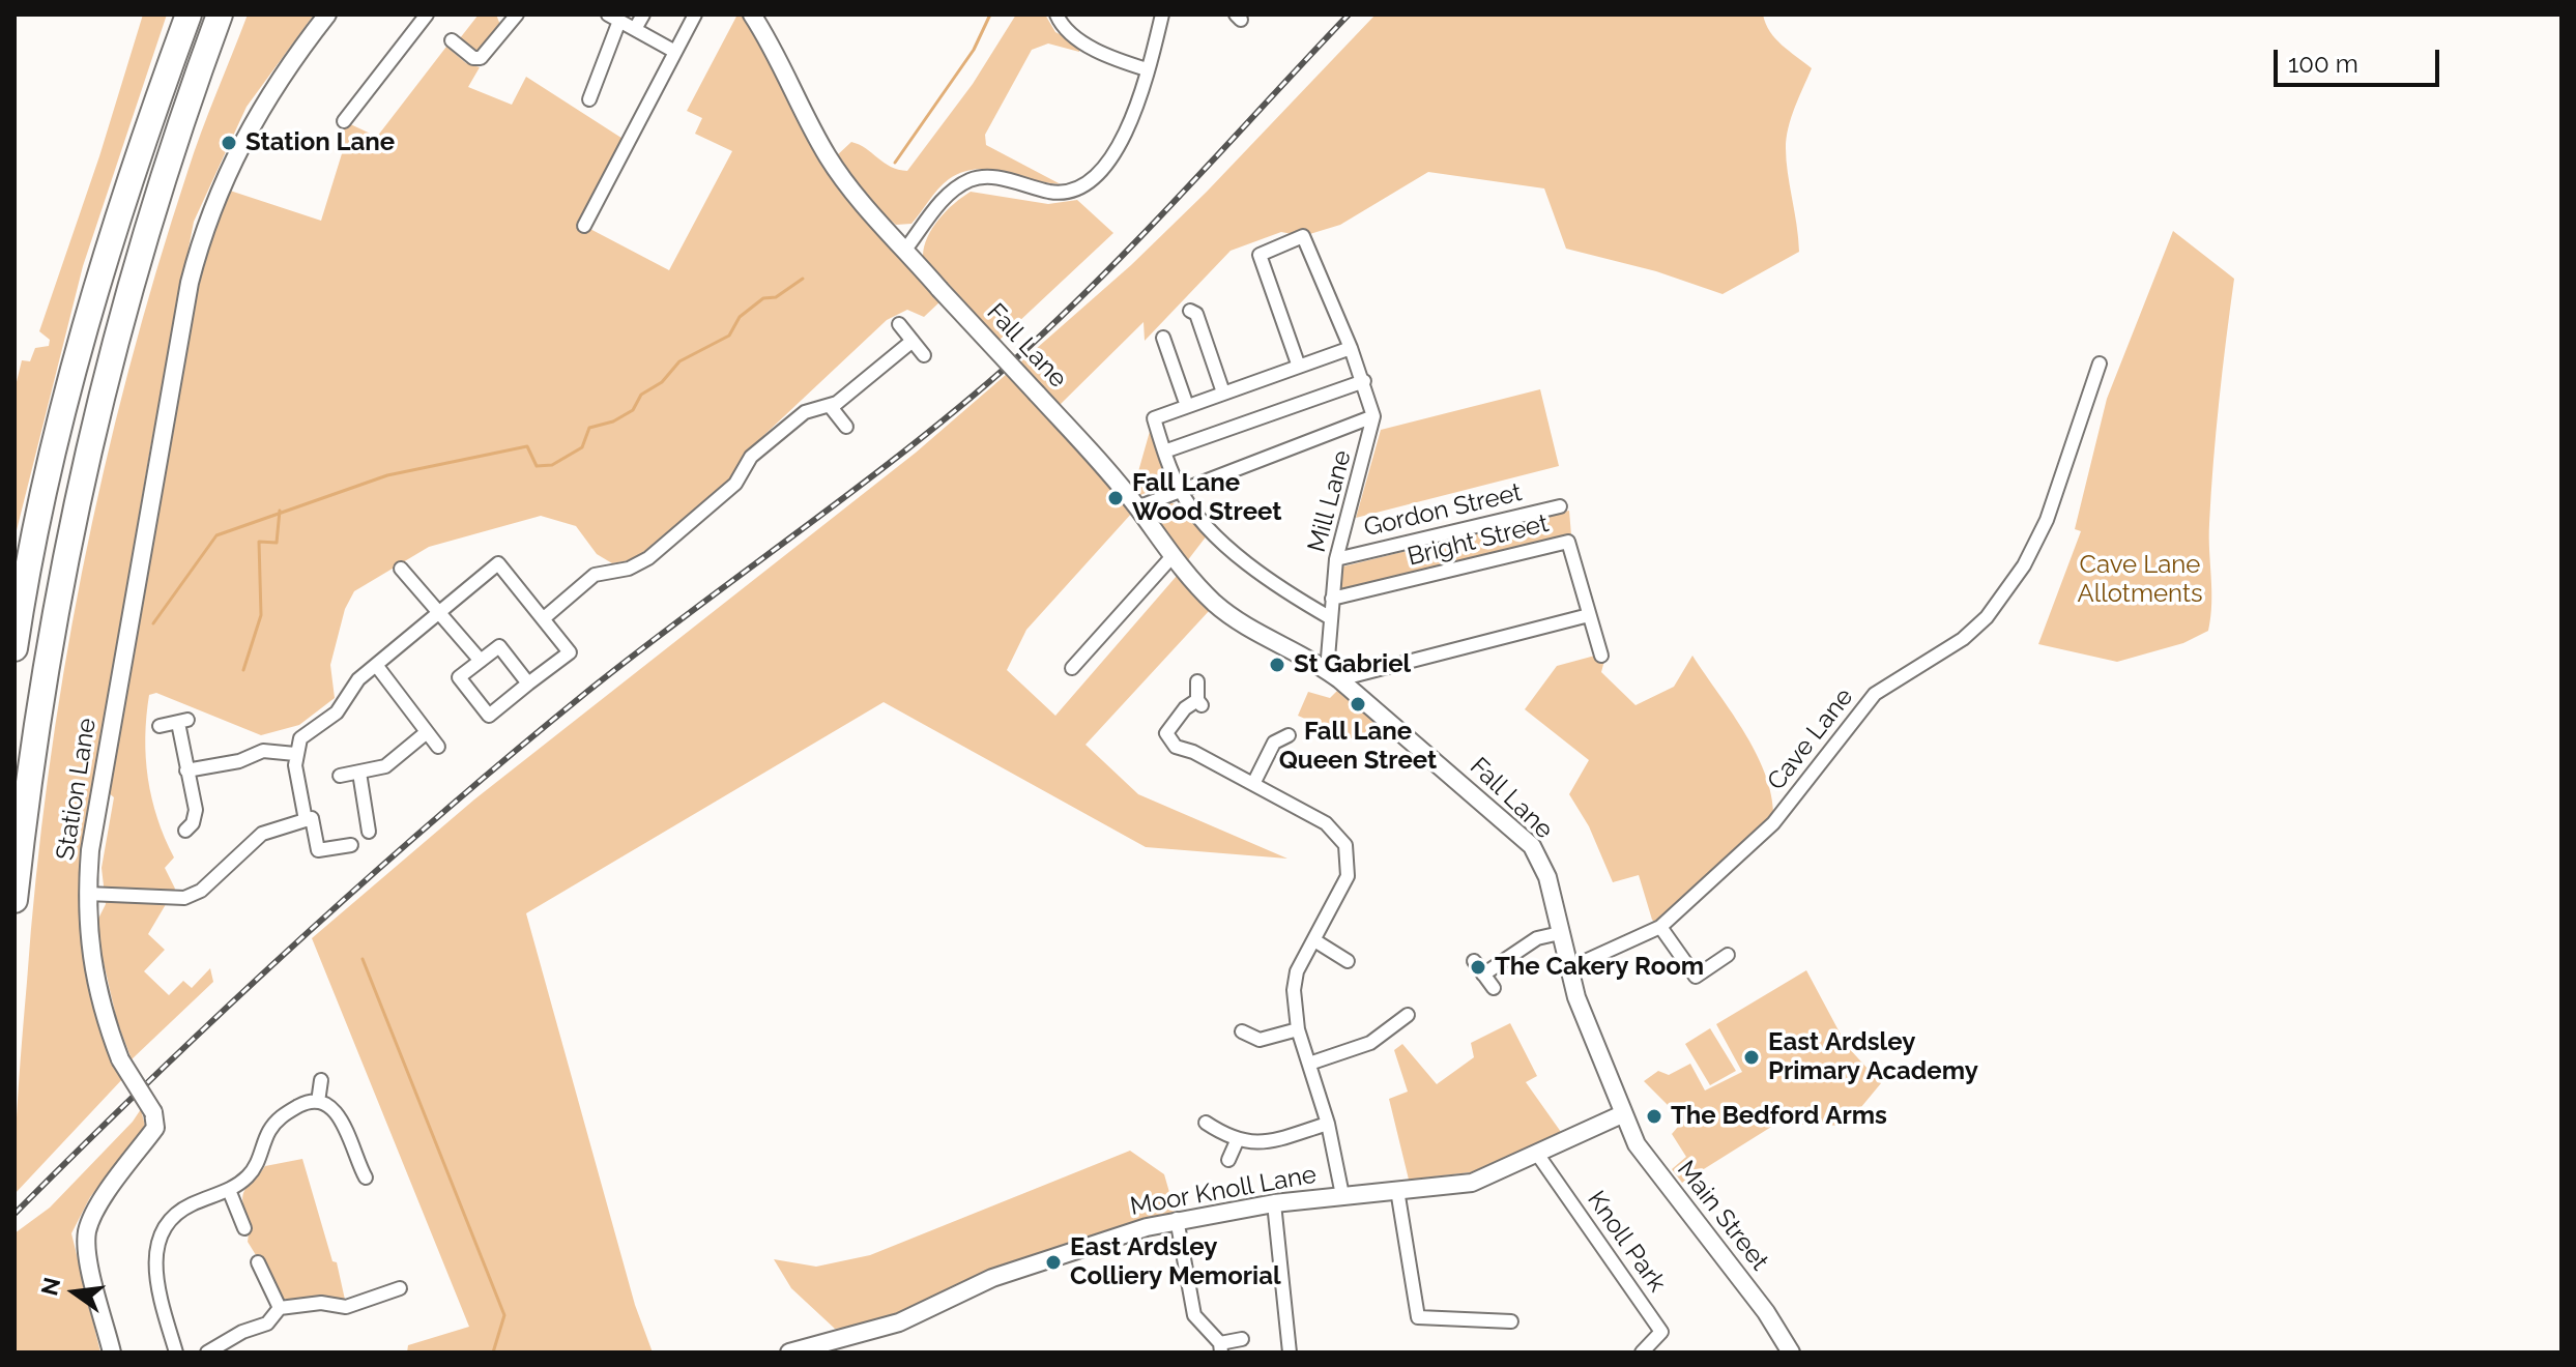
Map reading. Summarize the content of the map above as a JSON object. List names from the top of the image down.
{
  "streets": {
    "street": [
      "Fall Lane",
      "Mill Lane",
      "Gordon Street",
      "Bright Street",
      "Cave Lane",
      "Station Lane",
      "Moor Knoll Lane",
      "Main Street",
      "Knoll Park"
    ]
  },
  "crossings": [
    ["Fall Lane", "Mill Lane"],
    ["Fall Lane", "Cave Lane"],
    ["Fall Lane", "Main Street"],
    ["Mill Lane", "Gordon Street"],
    ["Mill Lane", "Bright Street"],
    ["Cave Lane", "Main Street"],
    ["Moor Knoll Lane", "Main Street"],
    ["Moor Knoll Lane", "Knoll Park"]
  ],
  "parks": ["Cave Lane Allotments"],
  "places": [
    "Station Lane",
    "Fall Lane Wood Street",
    "St Gabriel",
    "Fall Lane Queen Street",
    "The Cakery Room",
    "East Ardsley Primary Academy",
    "The Bedford Arms",
    "East Ardsley Colliery Memorial"
  ],
  "scale_bar": "100 m",
  "north": "left"
}
